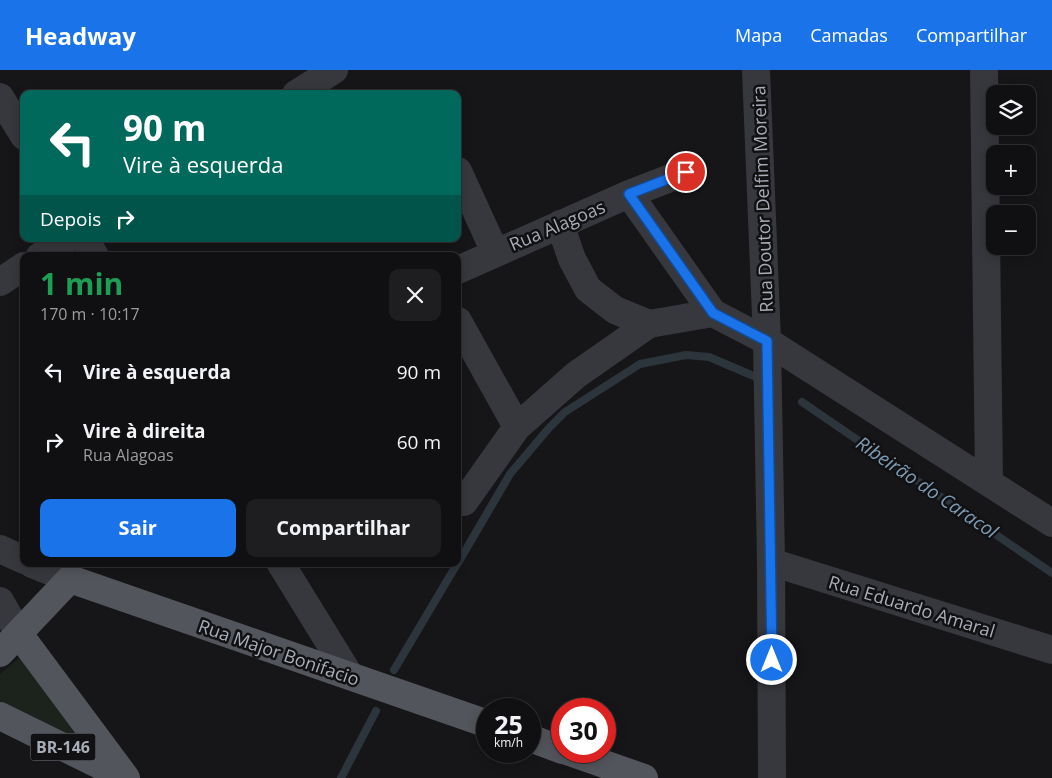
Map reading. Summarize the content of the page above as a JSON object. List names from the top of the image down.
{
  "streets": {
    "main road": ["Rua Major Bonifacio", "BR-146"],
    "street": ["Rua Doutor Delfim Moreira", "Rua Alagoas", "Rua Eduardo Amaral"]
  },
  "crossings": [
    ["Rua Doutor Delfim Moreira", "Rua Eduardo Amaral"]
  ],
  "water": ["Ribeirão do Caracol"],
  "page": {
    "header": "Headway",
    "nav": ["Mapa", "Camadas", "Compartilhar"],
    "map_buttons": ["+", "−"],
    "turn": ["90 m", "Vire à esquerda"],
    "then": "Depois",
    "heading": ["1 min", "170 m · 10:17"],
    "list": [
      {
        "name": "Vire à esquerda",
        "value": "90 m"
      },
      {
        "name": "Vire à direita",
        "note": "Rua Alagoas",
        "value": "60 m"
      }
    ],
    "buttons": ["Sair", "Compartilhar"],
    "speed": "25 km/h",
    "limit": "30"
  }
}
